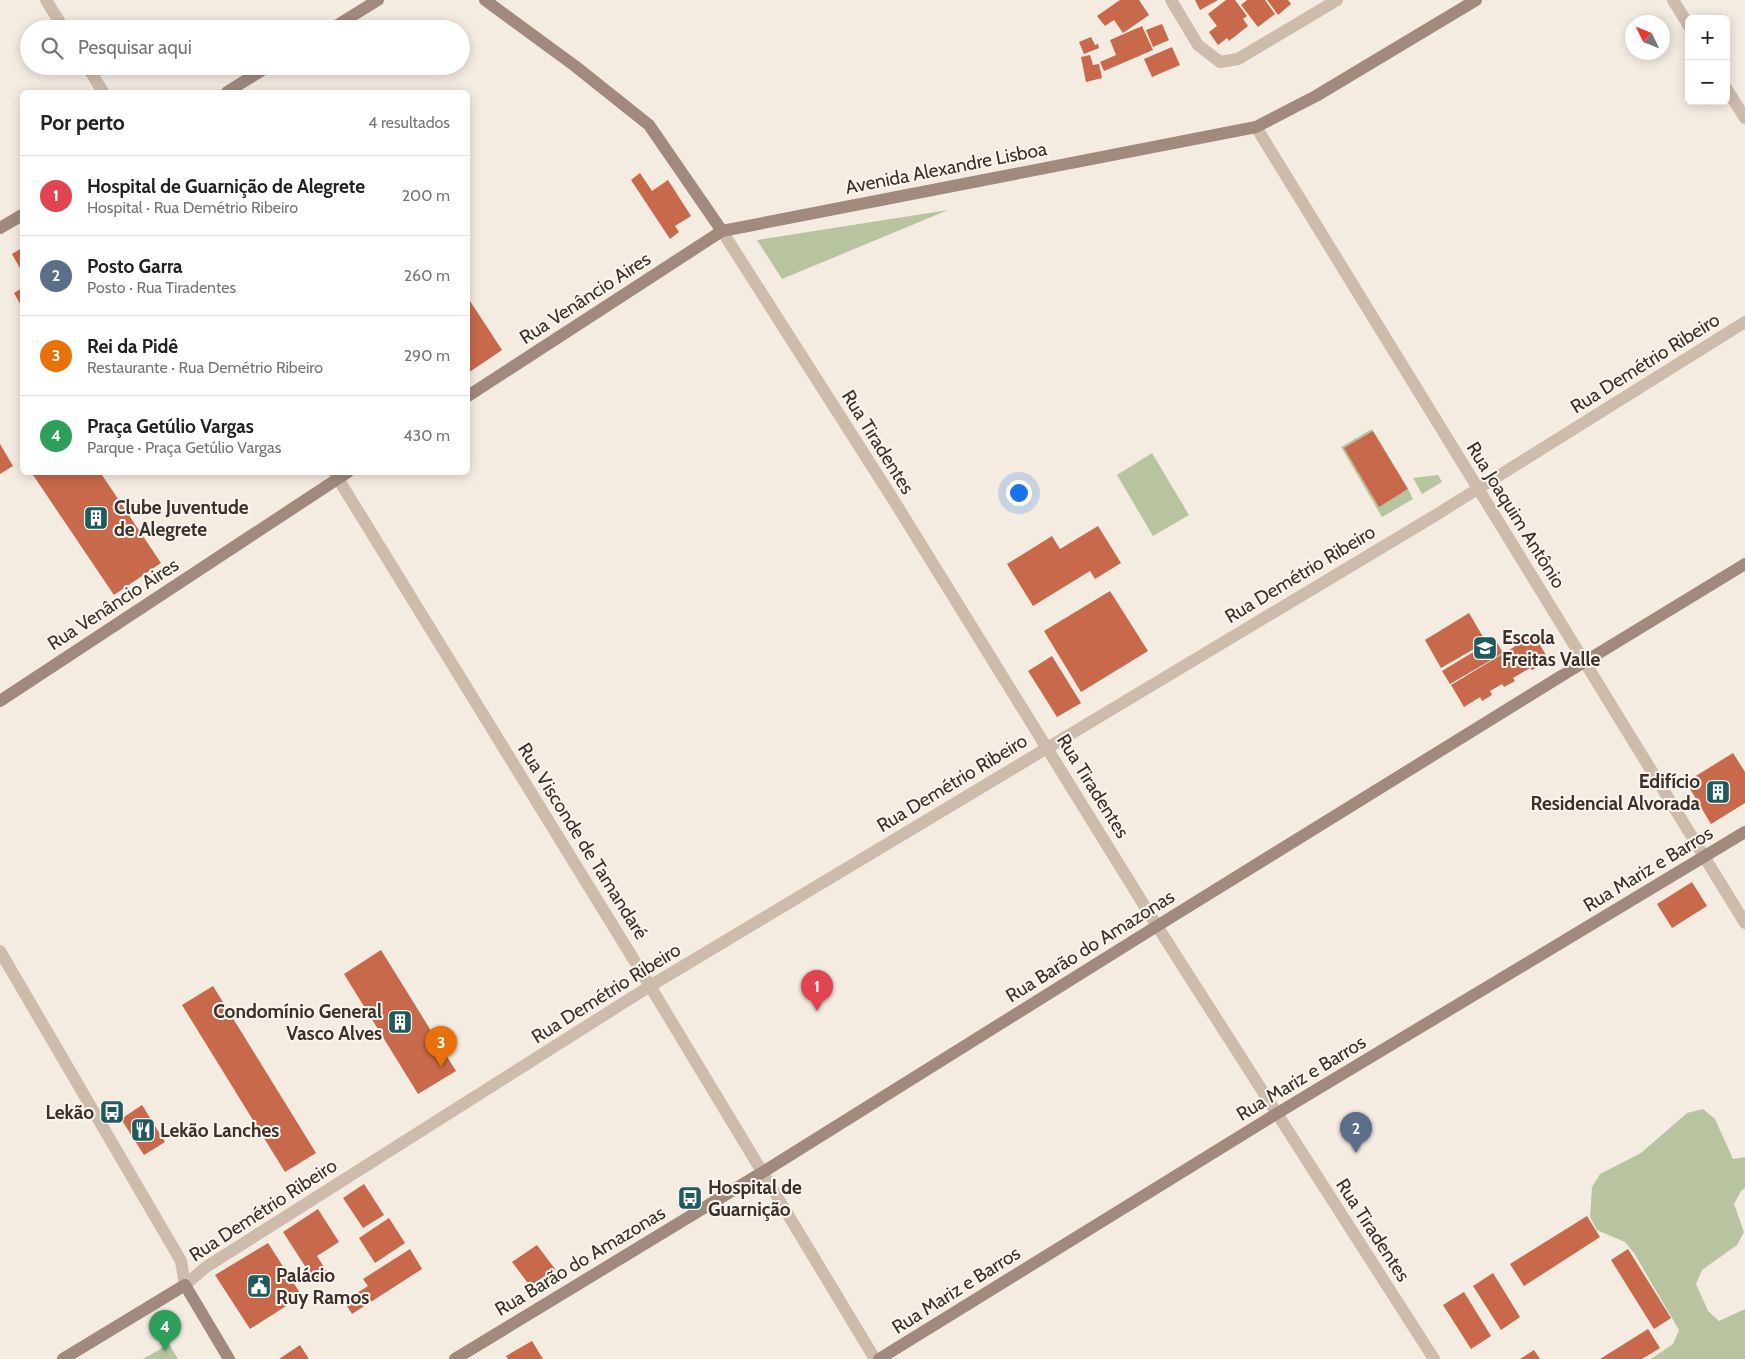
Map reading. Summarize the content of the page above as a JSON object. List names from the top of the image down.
{
  "streets": {
    "street": [
      "Avenida Alexandre Lisboa",
      "Rua Venâncio Aires",
      "Rua Demétrio Ribeiro",
      "Rua Tiradentes",
      "Rua Joaquim Antônio",
      "Rua Visconde de Tamandaré",
      "Rua Mariz e Barros",
      "Rua Barão do Amazonas"
    ]
  },
  "crossings": [
    ["Avenida Alexandre Lisboa", "Rua Venâncio Aires"],
    ["Avenida Alexandre Lisboa", "Rua Tiradentes"],
    ["Avenida Alexandre Lisboa", "Rua Joaquim Antônio"],
    ["Rua Venâncio Aires", "Rua Tiradentes"],
    ["Rua Venâncio Aires", "Rua Visconde de Tamandaré"],
    ["Rua Demétrio Ribeiro", "Rua Tiradentes"],
    ["Rua Demétrio Ribeiro", "Rua Joaquim Antônio"],
    ["Rua Demétrio Ribeiro", "Rua Visconde de Tamandaré"],
    ["Rua Tiradentes", "Rua Mariz e Barros"],
    ["Rua Tiradentes", "Rua Barão do Amazonas"],
    ["Rua Joaquim Antônio", "Rua Mariz e Barros"],
    ["Rua Joaquim Antônio", "Rua Barão do Amazonas"],
    ["Rua Visconde de Tamandaré", "Rua Mariz e Barros"],
    ["Rua Visconde de Tamandaré", "Rua Barão do Amazonas"]
  ],
  "places": {
    "building": ["Clube Juventude de Alegrete", "Edifício Residencial Alvorada", "Condomínio General Vasco Alves"],
    "school or university": ["Escola Freitas Valle"],
    "bus stop": ["Lekão", "Hospital de Guarnição"],
    "restaurant": ["Lekão Lanches"],
    "public building": ["Palácio Ruy Ramos"]
  },
  "north": "top left",
  "page": {
    "map_buttons": ["+", "−"],
    "search": "Pesquisar aqui",
    "heading": ["Por perto", "4 resultados"],
    "list": [
      {
        "mark": "1",
        "name": "Hospital de Guarnição de Alegrete",
        "note": "Hospital · Rua Demétrio Ribeiro",
        "value": "200 m"
      },
      {
        "mark": "2",
        "name": "Posto Garra",
        "note": "Posto · Rua Tiradentes",
        "value": "260 m"
      },
      {
        "mark": "3",
        "name": "Rei da Pidê",
        "note": "Restaurante · Rua Demétrio Ribeiro",
        "value": "290 m"
      },
      {
        "mark": "4",
        "name": "Praça Getúlio Vargas",
        "note": "Parque · Praça Getúlio Vargas",
        "value": "430 m"
      }
    ],
    "pins": [
      "1",
      "3",
      "2",
      "4"
    ]
  }
}
